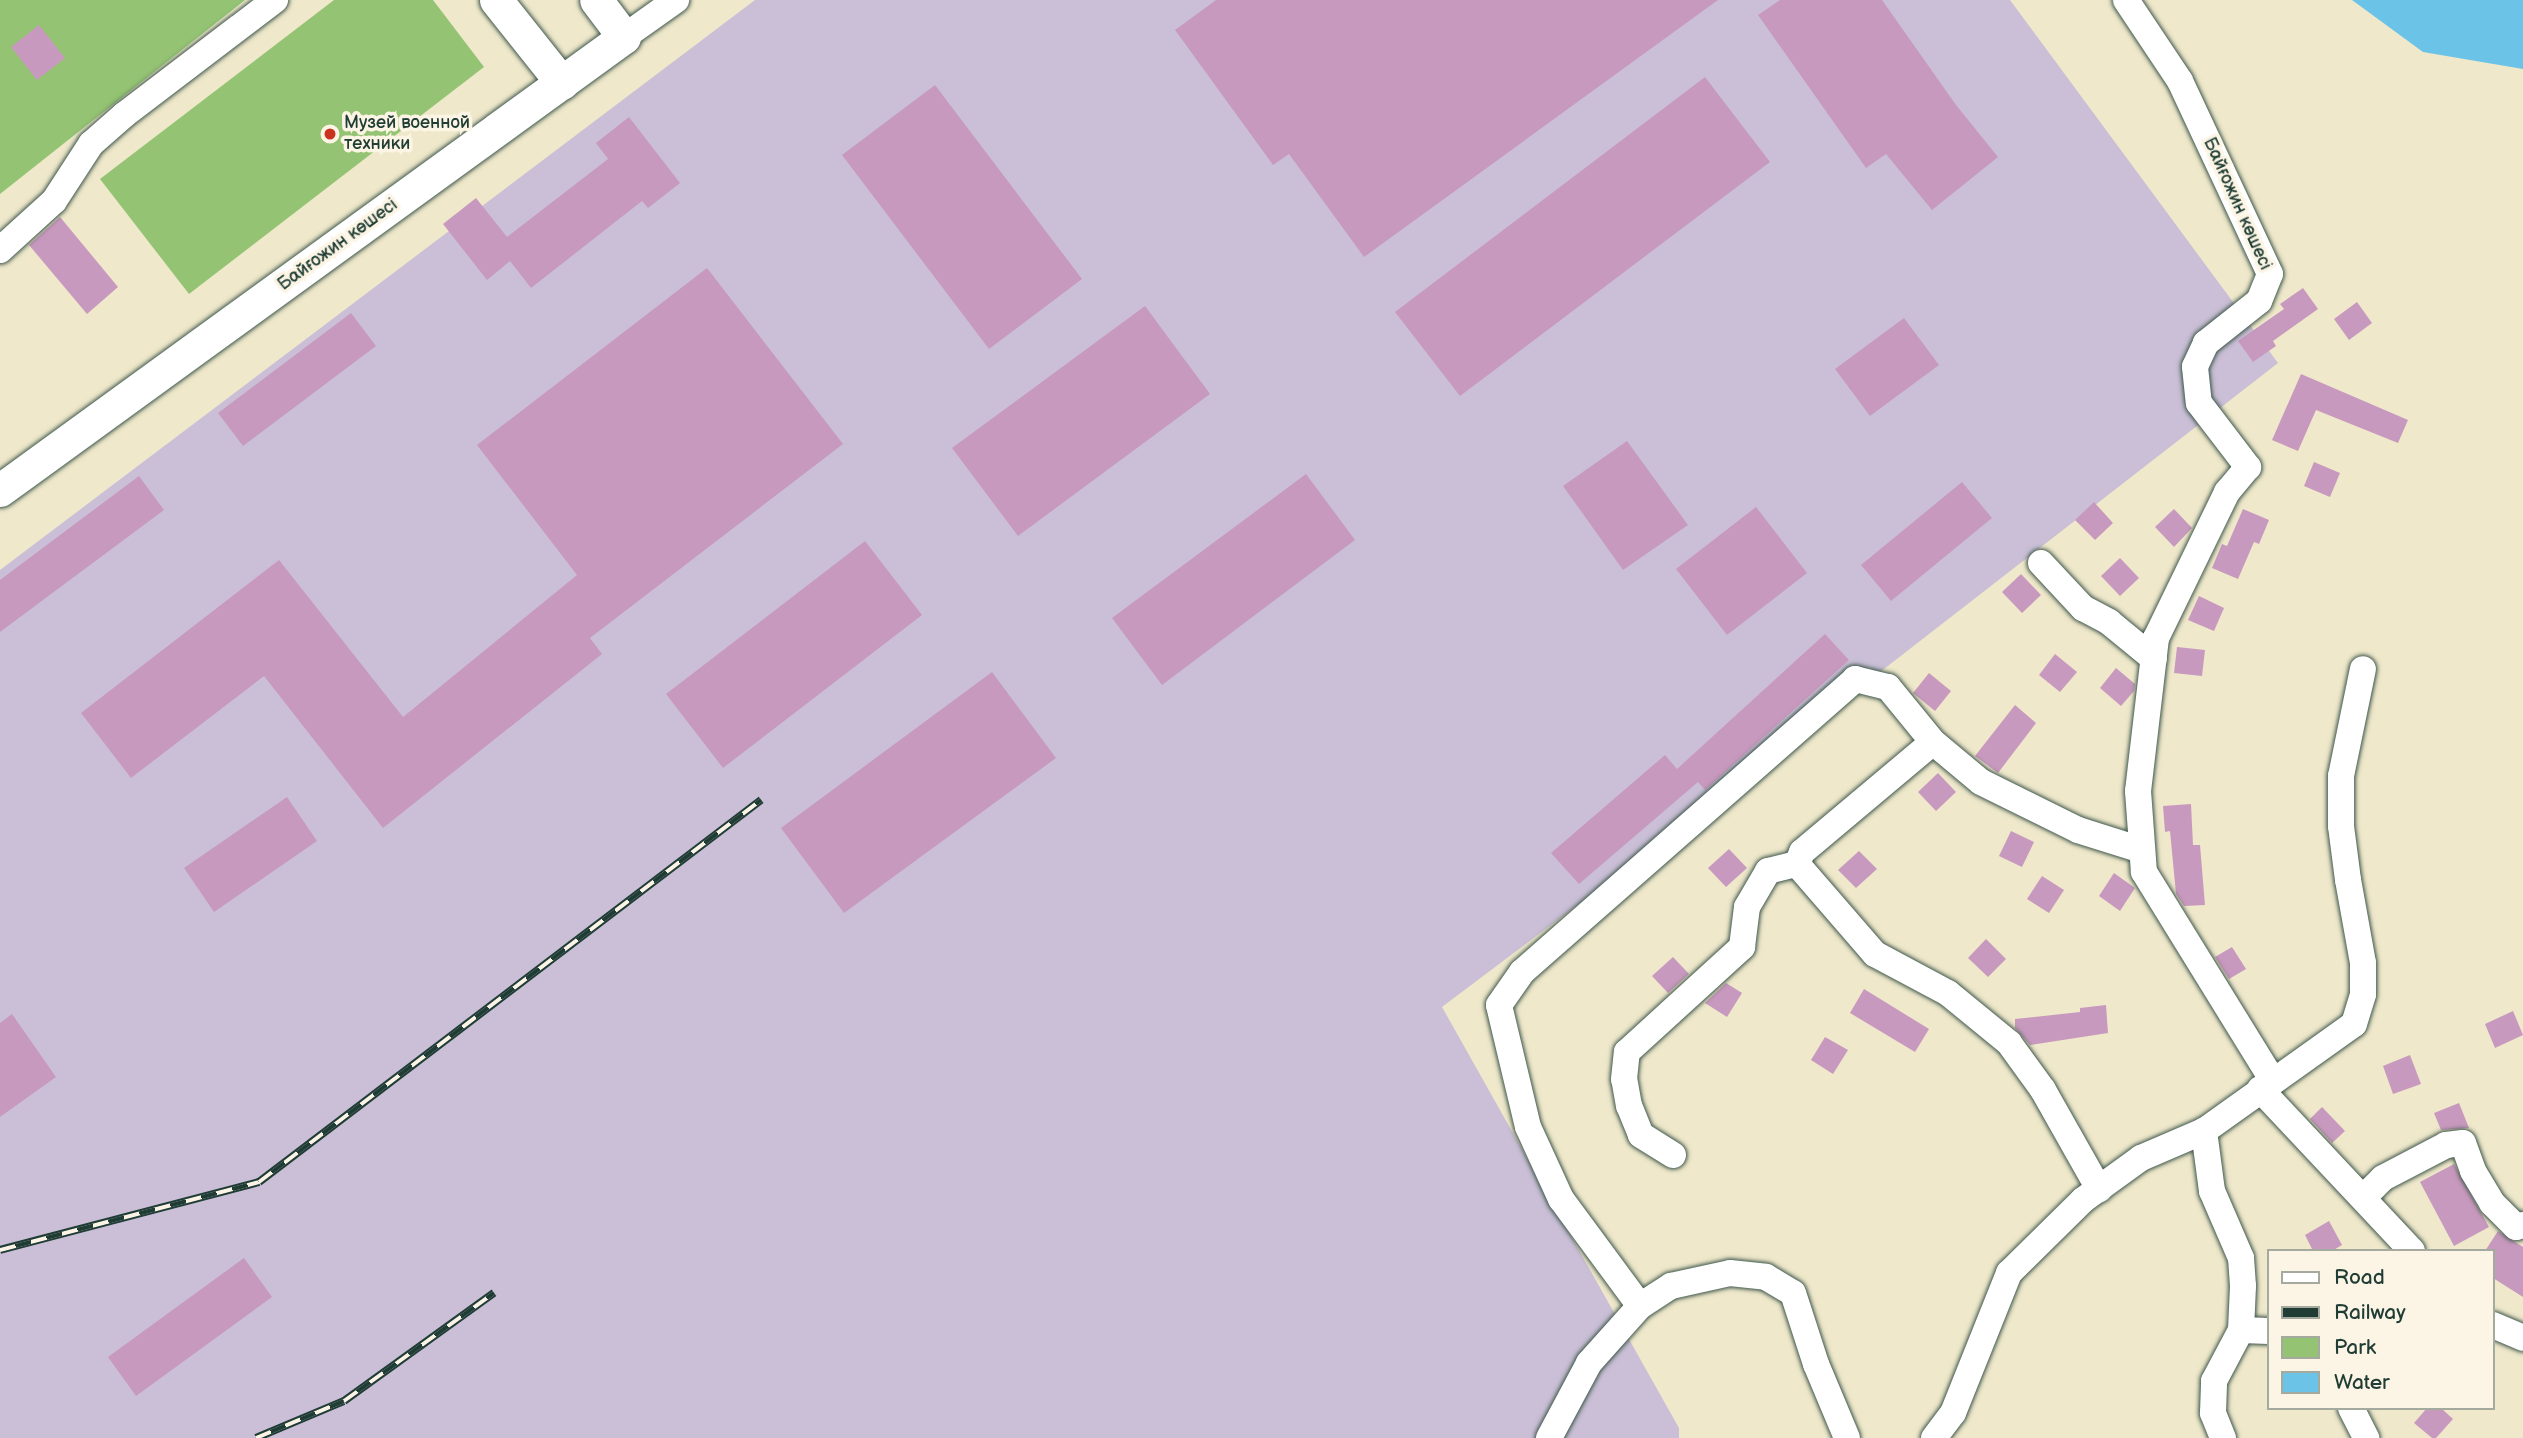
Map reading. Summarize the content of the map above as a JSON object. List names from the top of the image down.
{
  "streets": {
    "main road": ["Байғожин көшесі"]
  },
  "places": ["Музей военной техники"],
  "legend": [
    "Road",
    "Railway",
    "Park",
    "Water"
  ]
}
